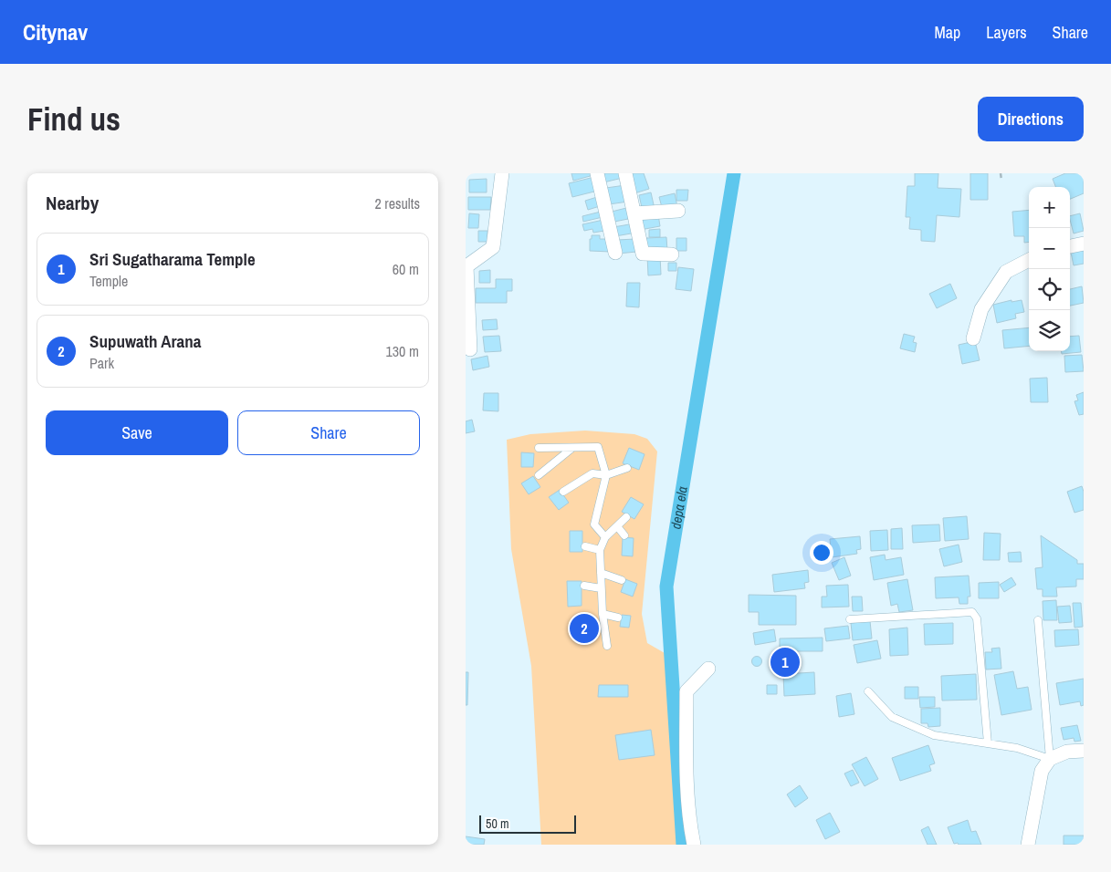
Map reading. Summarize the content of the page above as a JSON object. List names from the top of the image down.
{
  "water": ["depa ela"],
  "scale_bar": "50 m",
  "page": {
    "header": "Citynav",
    "nav": ["Map", "Layers", "Share"],
    "buttons": [
      "Directions",
      ["Save", "Share"]
    ],
    "title": "Find us",
    "heading": ["Nearby", "2 results"],
    "map_buttons": ["+", "−"],
    "list": [
      {
        "mark": "1",
        "name": "Sri Sugatharama Temple",
        "note": "Temple",
        "value": "60 m"
      },
      {
        "mark": "2",
        "name": "Supuwath Arana",
        "note": "Park",
        "value": "130 m"
      }
    ],
    "pins": ["2", "1"],
    "scale": "50 m"
  }
}
